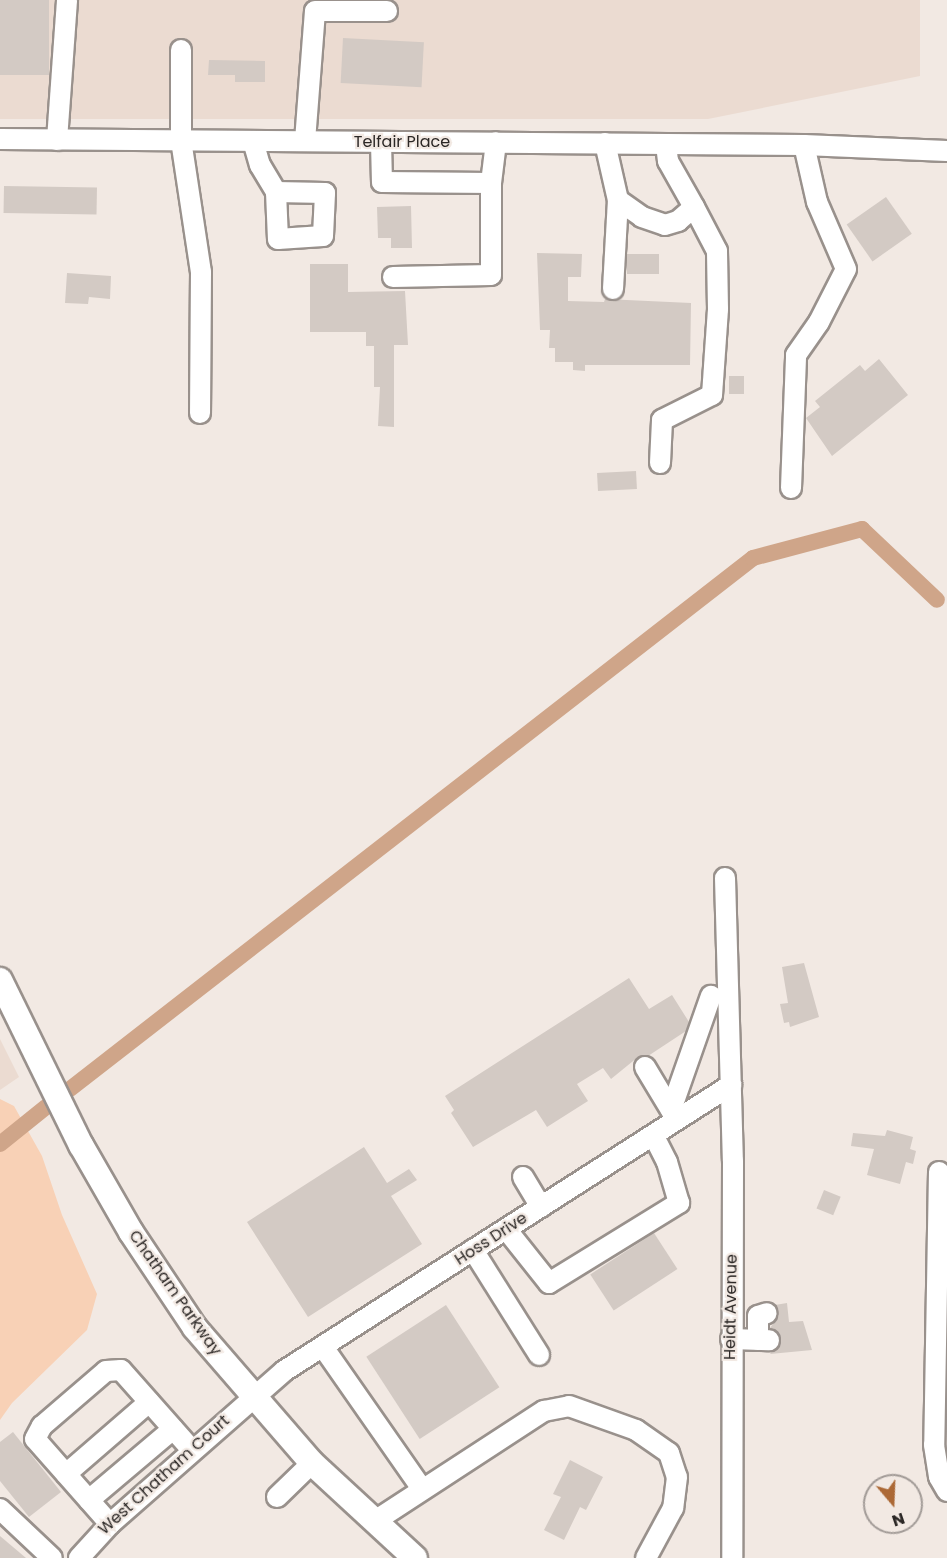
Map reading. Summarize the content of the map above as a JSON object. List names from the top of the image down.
{
  "streets": {
    "main road": ["Chatham Parkway"],
    "street": [
      "Telfair Place",
      "Hoss Drive",
      "Heidt Avenue",
      "West Chatham Court"
    ]
  },
  "crossings": [
    ["Hoss Drive", "Chatham Parkway"],
    ["Hoss Drive", "Heidt Avenue"],
    ["Hoss Drive", "West Chatham Court"],
    ["Chatham Parkway", "West Chatham Court"]
  ],
  "north": "bottom"
}
